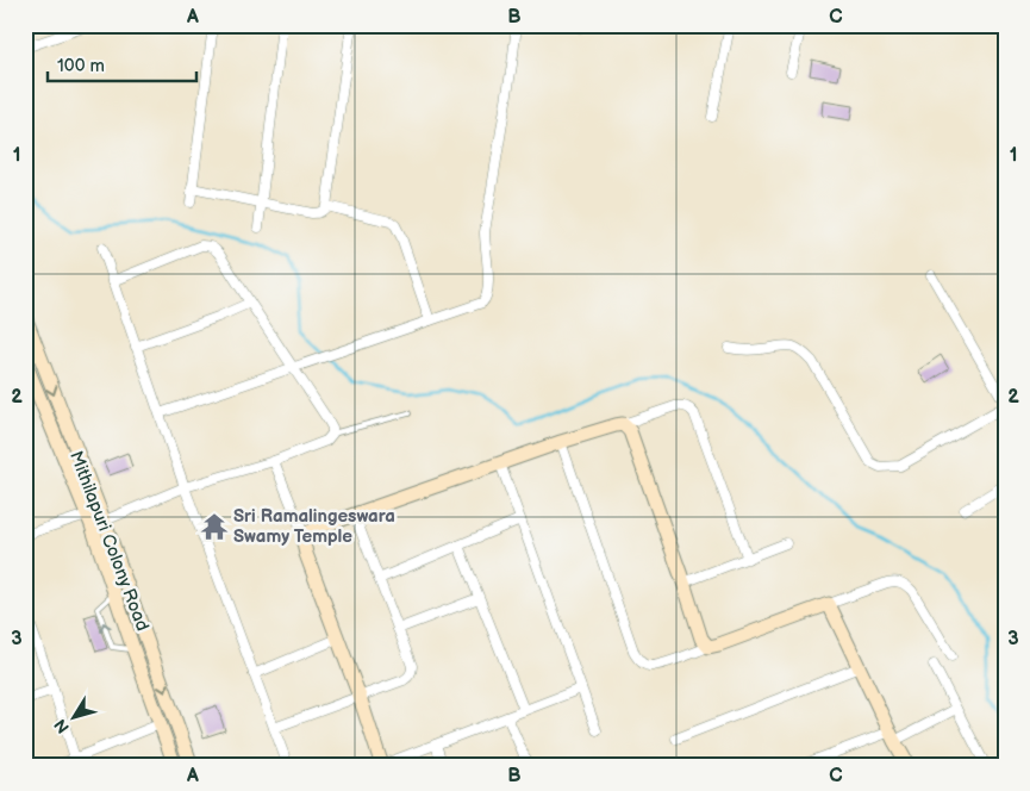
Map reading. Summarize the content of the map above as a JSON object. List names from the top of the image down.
{
  "streets": {
    "street": ["Mithilapuri Colony Road"]
  },
  "places": {
    "temple": ["Sri Ramalingeswara Swamy Temple"]
  },
  "scale_bar": "100 m",
  "north": "bottom left",
  "grid": {
    "columns": ["A", "B", "C"],
    "rows": ["1", "2", "3"]
  }
}
